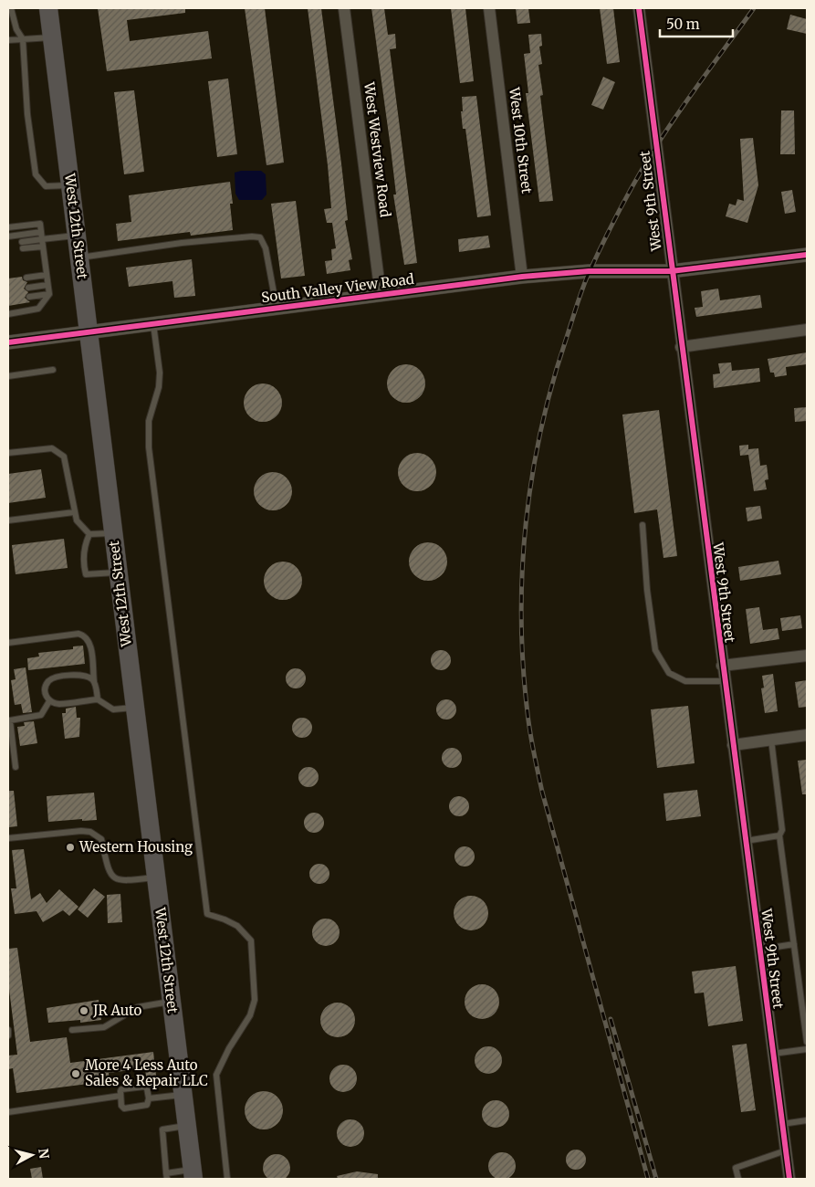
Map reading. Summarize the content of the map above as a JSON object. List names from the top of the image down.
{
  "streets": {
    "main road": ["West 12th Street"],
    "street": [
      "West 10th Street",
      "West Westview Road",
      "West 9th Street",
      "South Valley View Road"
    ]
  },
  "crossings": [
    ["West 10th Street", "South Valley View Road"],
    ["West Westview Road", "South Valley View Road"],
    ["West 9th Street", "South Valley View Road"],
    ["West 12th Street", "South Valley View Road"]
  ],
  "places": ["Western Housing", "JR Auto", "More 4 Less Auto Sales & Repair LLC"],
  "scale_bar": "50 m",
  "north": "right"
}
